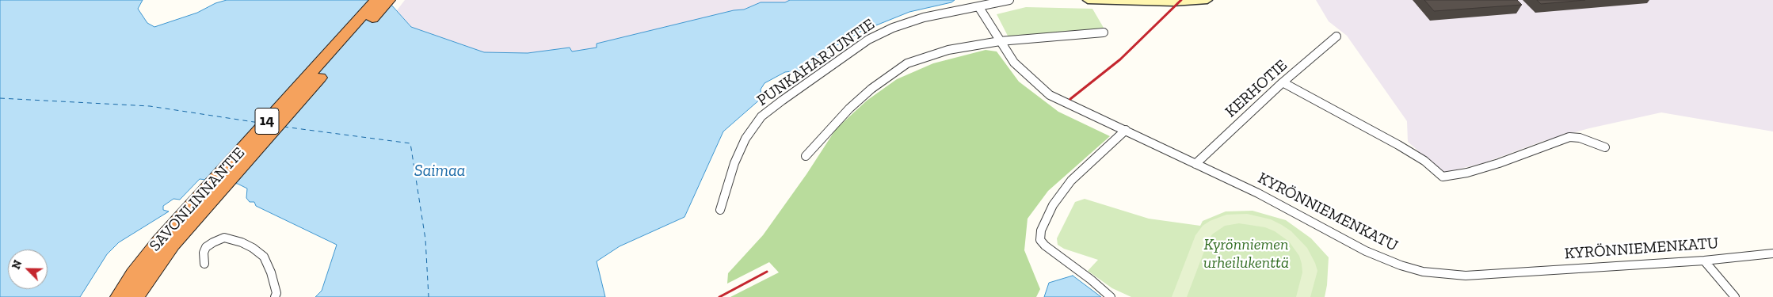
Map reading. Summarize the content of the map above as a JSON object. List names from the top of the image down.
{
  "streets": {
    "highway": ["14", "SAVONLINNANTIE"],
    "street": ["PUNKAHARJUNTIE", "KERHOTIE", "KYRÖNNIEMENKATU"]
  },
  "crossings": [
    ["PUNKAHARJUNTIE", "KYRÖNNIEMENKATU"],
    ["KERHOTIE", "KYRÖNNIEMENKATU"]
  ],
  "water": ["Saimaa"],
  "parks": ["Kyrönniemen urheilukenttä"],
  "north": "top left"
}
